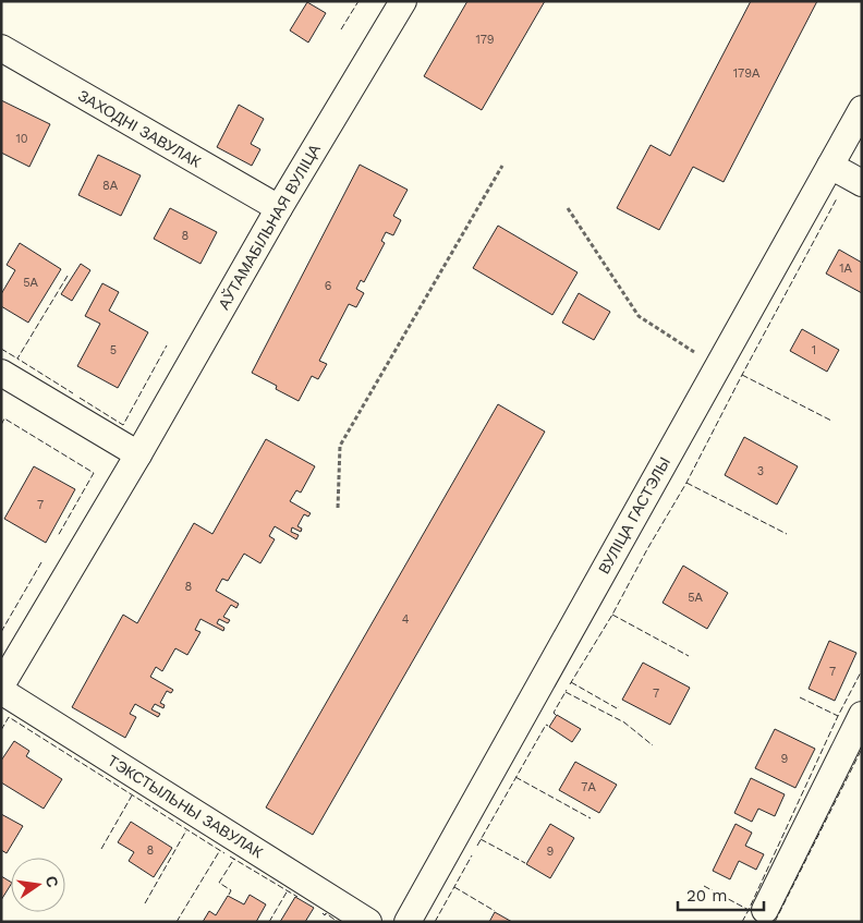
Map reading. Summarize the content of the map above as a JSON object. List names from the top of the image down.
{
  "streets": {
    "street": [
      "ЗАХОДНІ ЗАВУЛАК",
      "АЎТАМАБІЛЬНАЯ ВУЛІЦА",
      "ВУЛІЦА ГАСТЭЛЫ",
      "ТЭКСТЫЛЬНЫ ЗАВУЛАК"
    ]
  },
  "crossings": [
    ["ЗАХОДНІ ЗАВУЛАК", "АЎТАМАБІЛЬНАЯ ВУЛІЦА"]
  ],
  "house_numbers": [
    "179",
    "179А",
    "10",
    "8А",
    "8",
    "1А",
    "5А",
    "6",
    "5",
    "1",
    "3",
    "7",
    "8",
    "5А",
    "4",
    "7",
    "7",
    "9",
    "7А",
    "8",
    "9"
  ],
  "scale_bar": "20 m",
  "north": "right"
}
